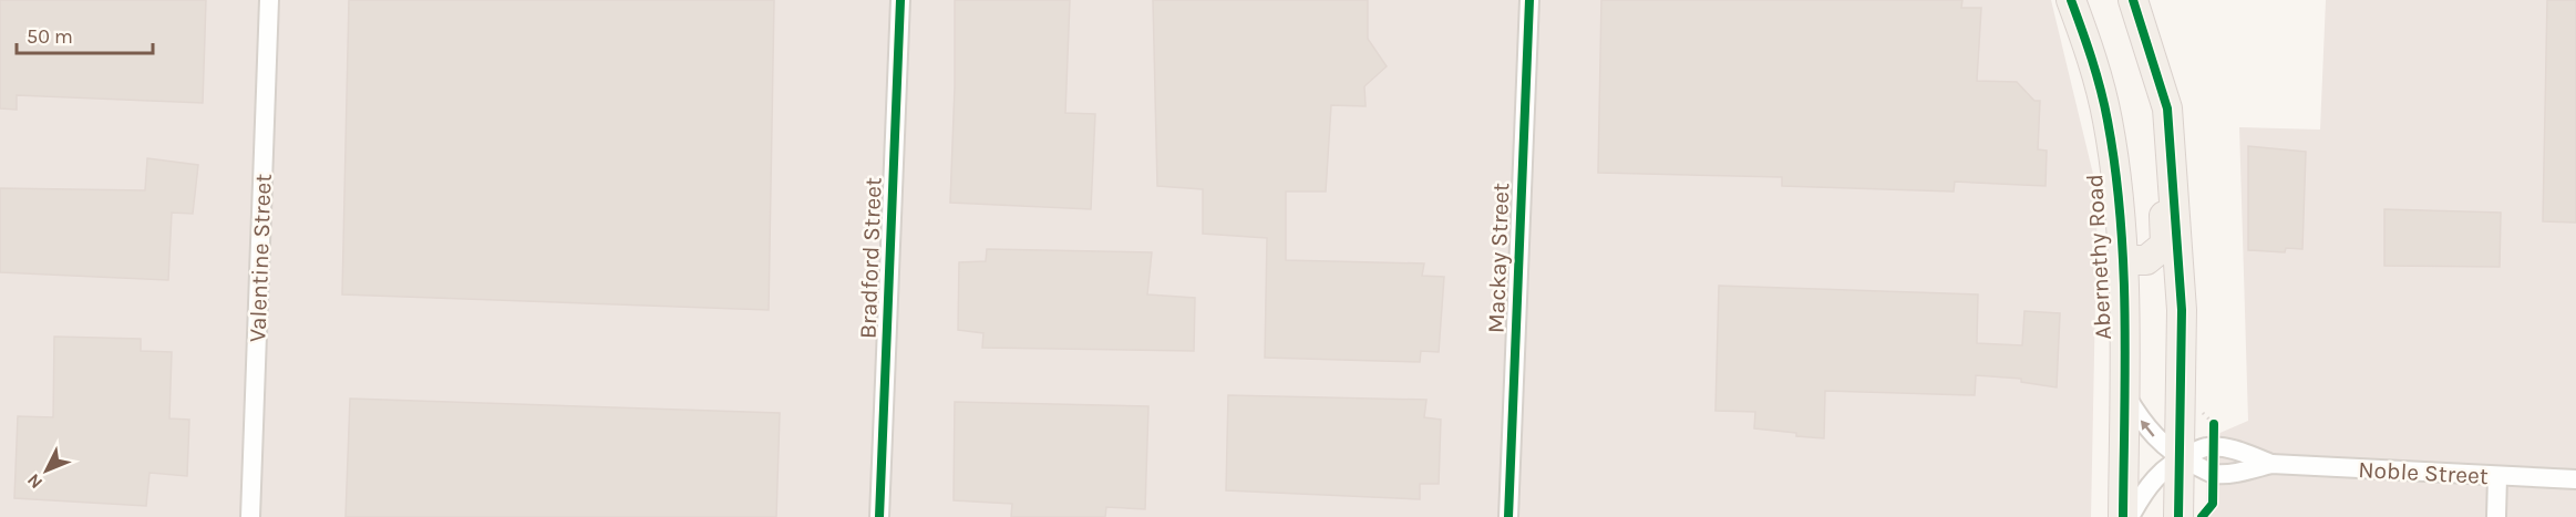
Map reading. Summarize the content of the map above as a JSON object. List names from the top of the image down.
{
  "streets": {
    "main road": ["Abernethy Road"],
    "street": [
      "Valentine Street",
      "Bradford Street",
      "Mackay Street",
      "Noble Street"
    ]
  },
  "crossings": [
    ["Abernethy Road", "Noble Street"]
  ],
  "scale_bar": "50 m",
  "north": "bottom left"
}
